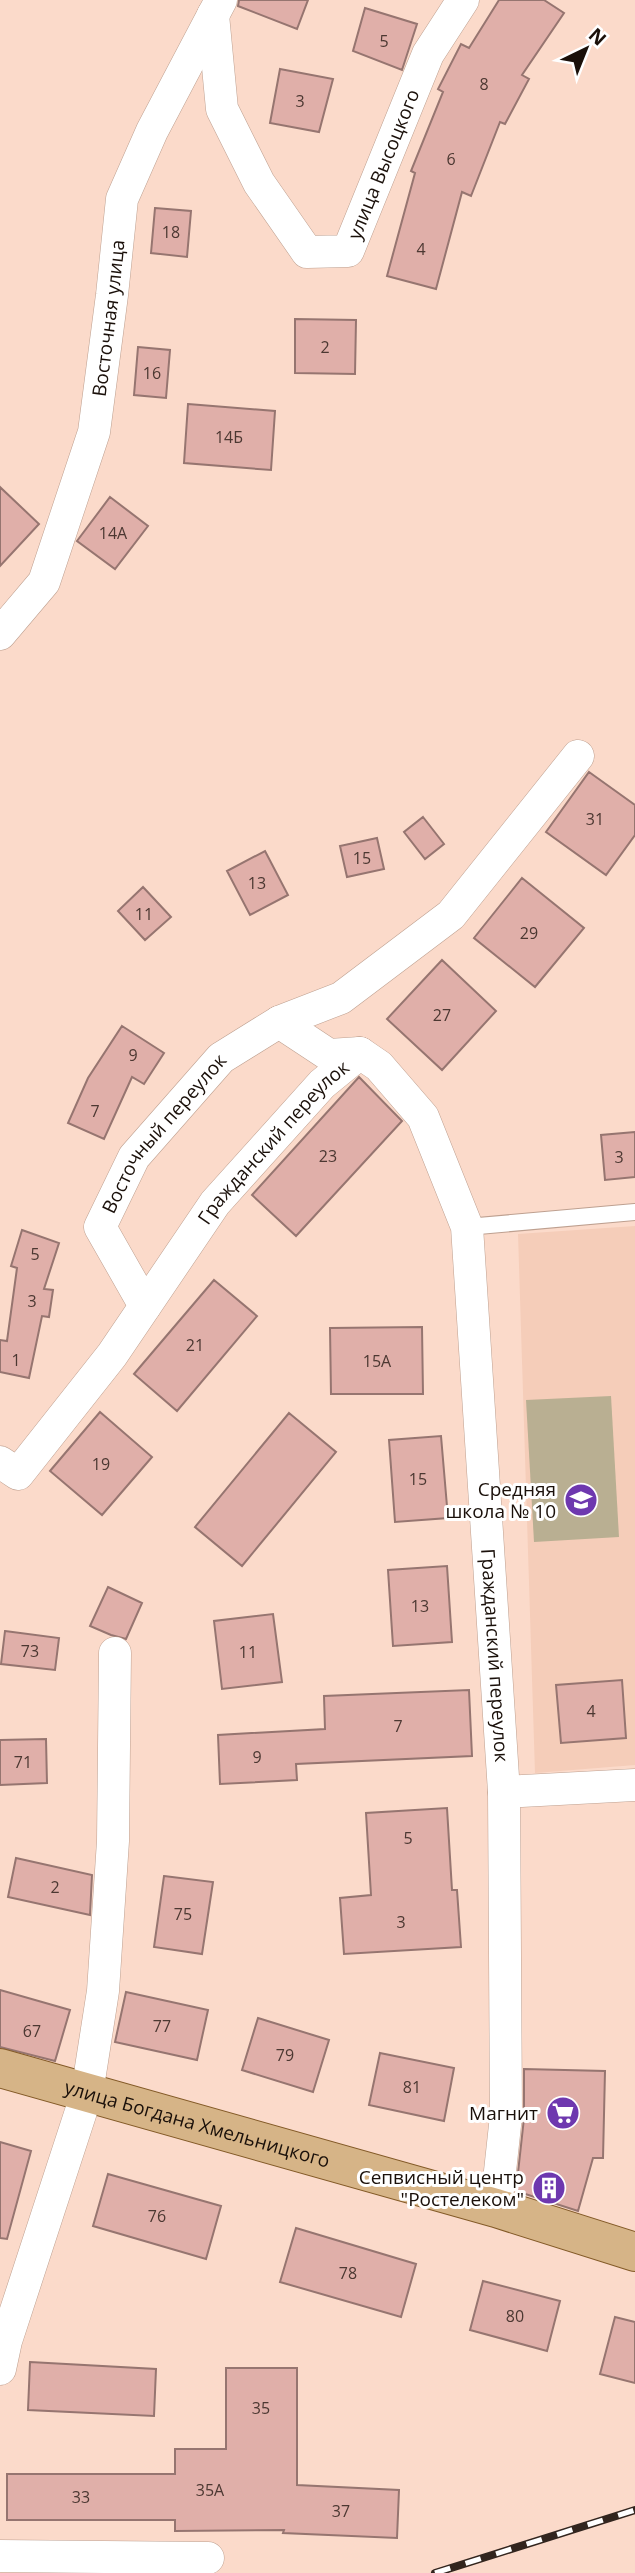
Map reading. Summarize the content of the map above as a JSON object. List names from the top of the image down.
{
  "streets": {
    "main road": ["улица Богдана Хмельницкого"],
    "street": [
      "улица Высоцкого",
      "Восточная улица",
      "Восточный переулок",
      "Гражданский переулок"
    ]
  },
  "crossings": [
    ["улица Высоцкого", "Восточная улица"],
    ["Восточный переулок", "Гражданский переулок"],
    ["Гражданский переулок", "улица Богдана Хмельницкого"]
  ],
  "places": {
    "school or university": ["Средняя школа № 10"],
    "supermarket": ["Магнит"],
    "building": ["Сепвисный центр \"Ростелеком\""]
  },
  "house_numbers": [
    "5",
    "8",
    "3",
    "6",
    "18",
    "4",
    "2",
    "16",
    "14Б",
    "14А",
    "31",
    "15",
    "13",
    "11",
    "29",
    "27",
    "9",
    "7",
    "23",
    "3",
    "5",
    "3",
    "21",
    "1",
    "15А",
    "19",
    "15",
    "13",
    "73",
    "11",
    "4",
    "7",
    "9",
    "71",
    "5",
    "2",
    "75",
    "3",
    "77",
    "67",
    "79",
    "81",
    "76",
    "78",
    "80",
    "35",
    "35А",
    "33",
    "37"
  ],
  "north": "top right"
}
